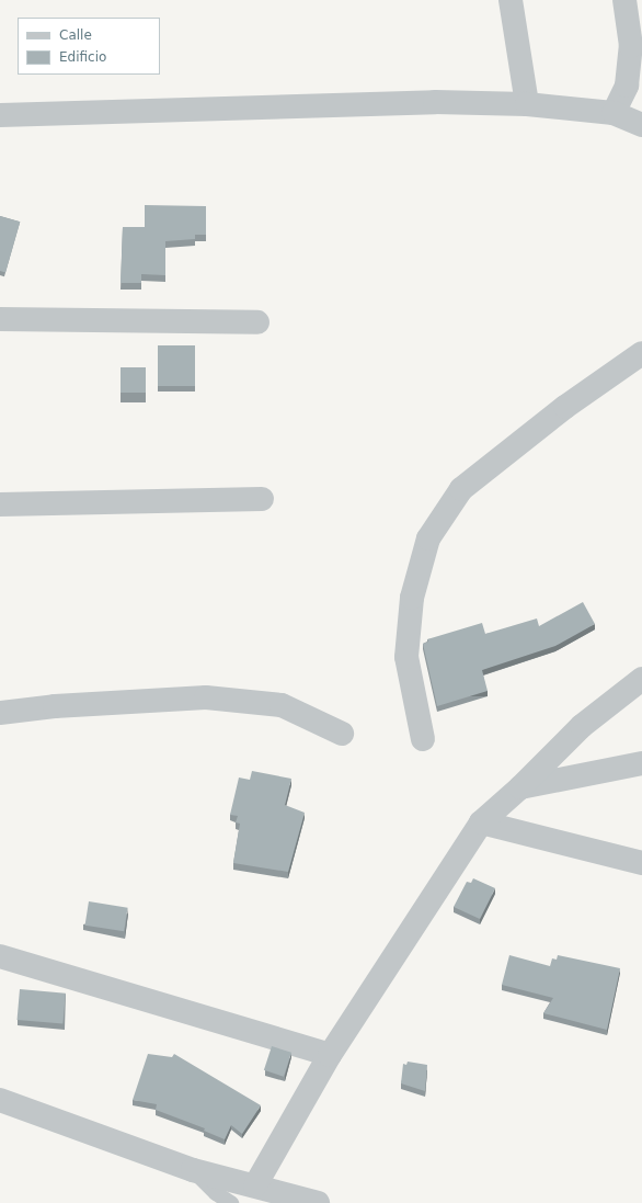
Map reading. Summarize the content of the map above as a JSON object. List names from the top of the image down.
{
  "legend": ["Calle", "Edificio"]
}
